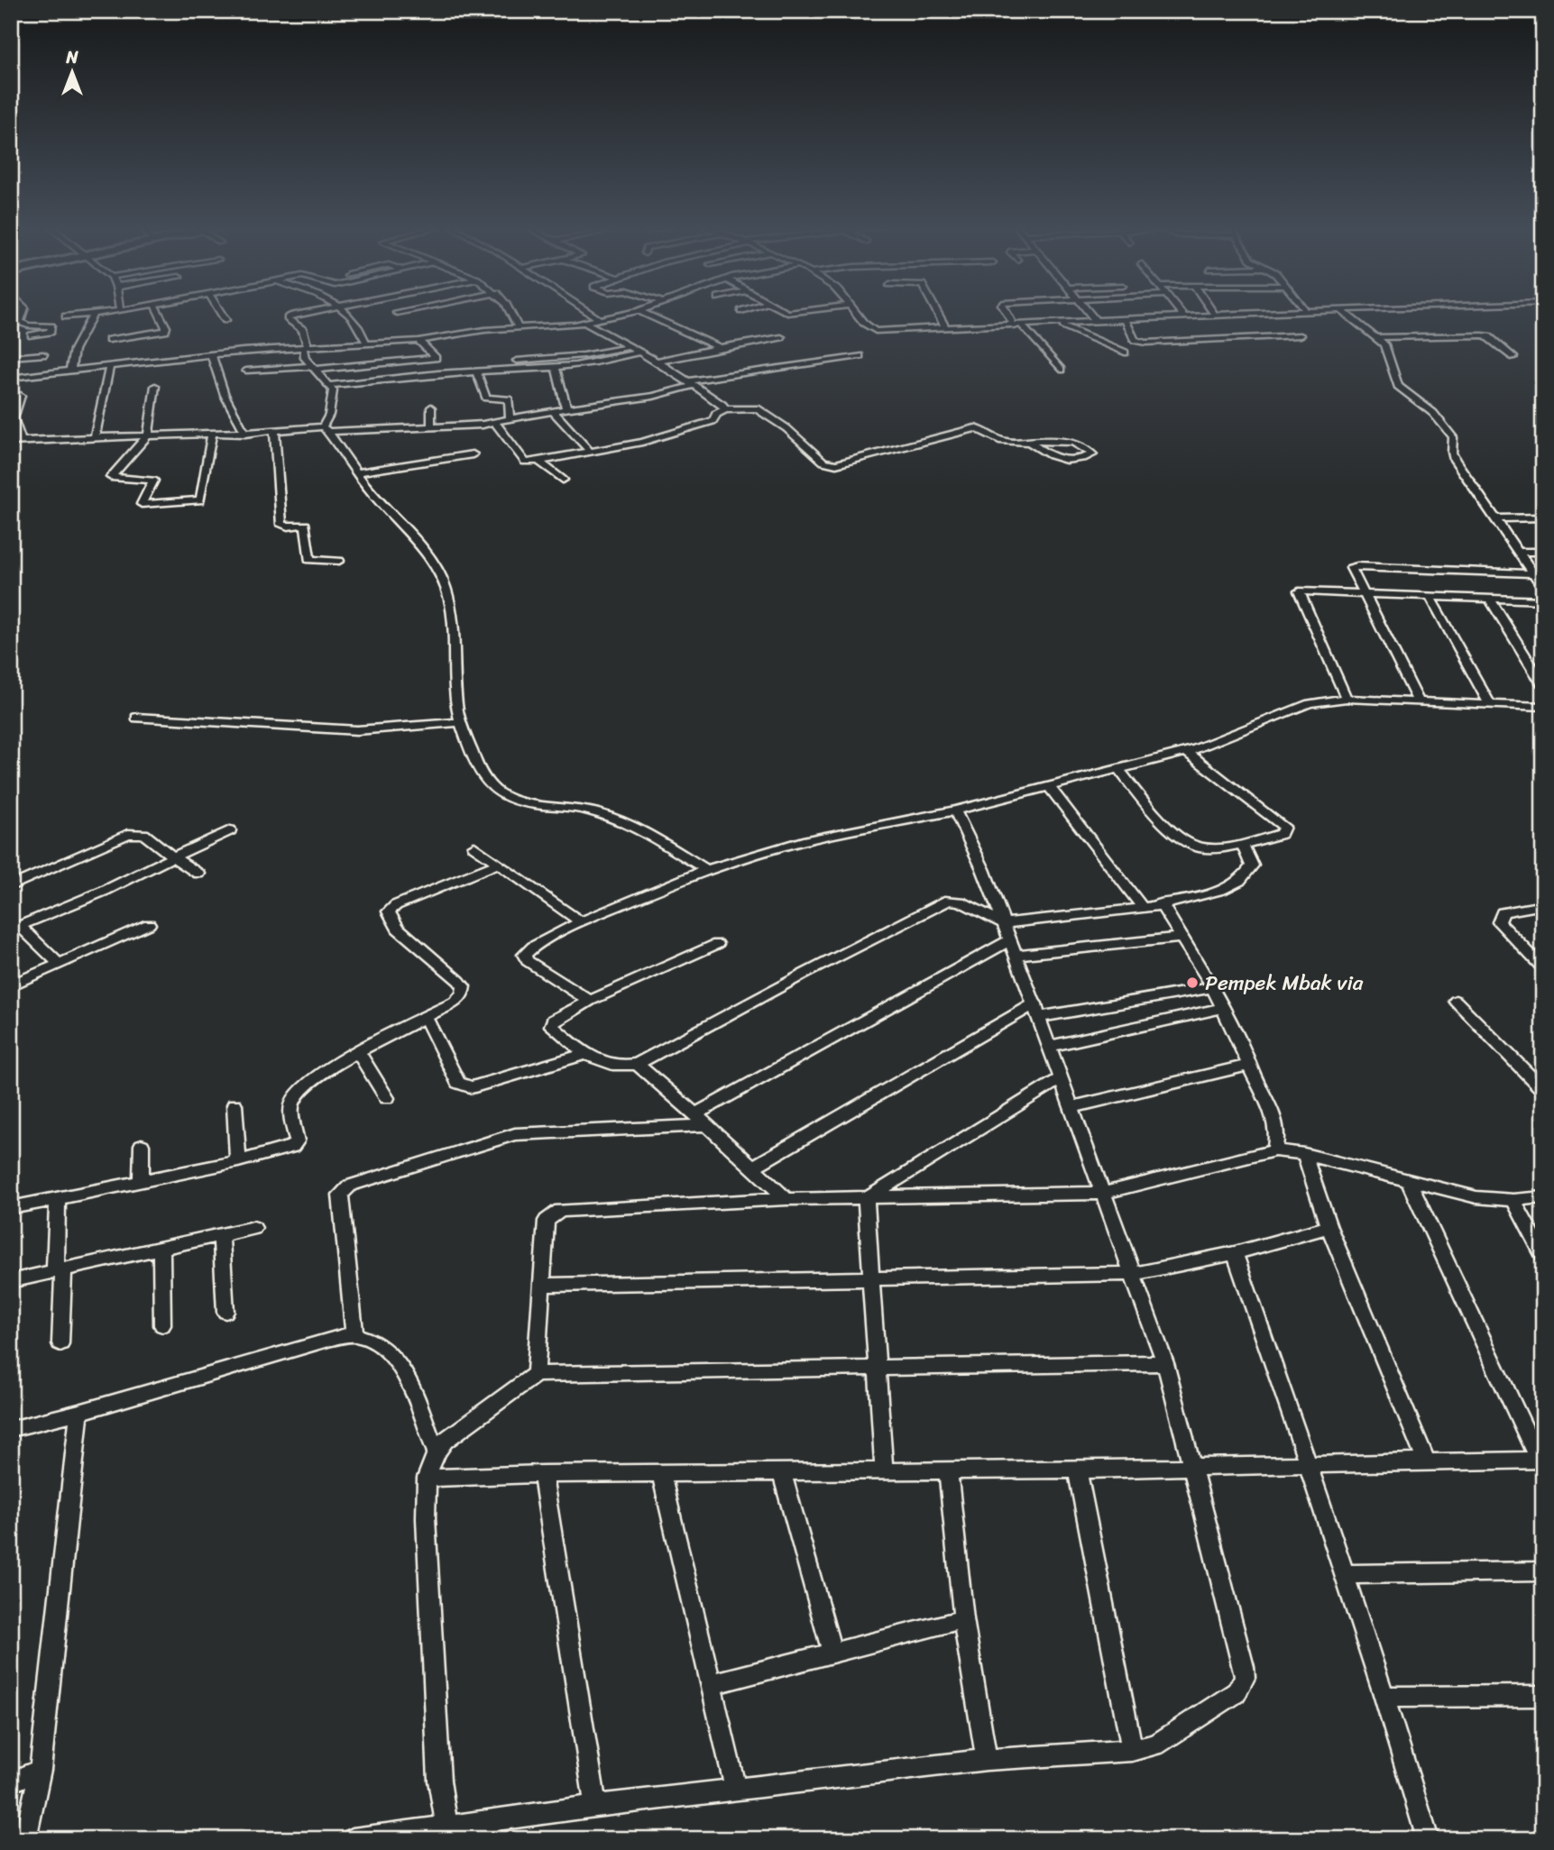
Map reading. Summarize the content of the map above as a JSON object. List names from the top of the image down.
{
  "places": ["Pempek Mbak via"],
  "north": "top"
}
